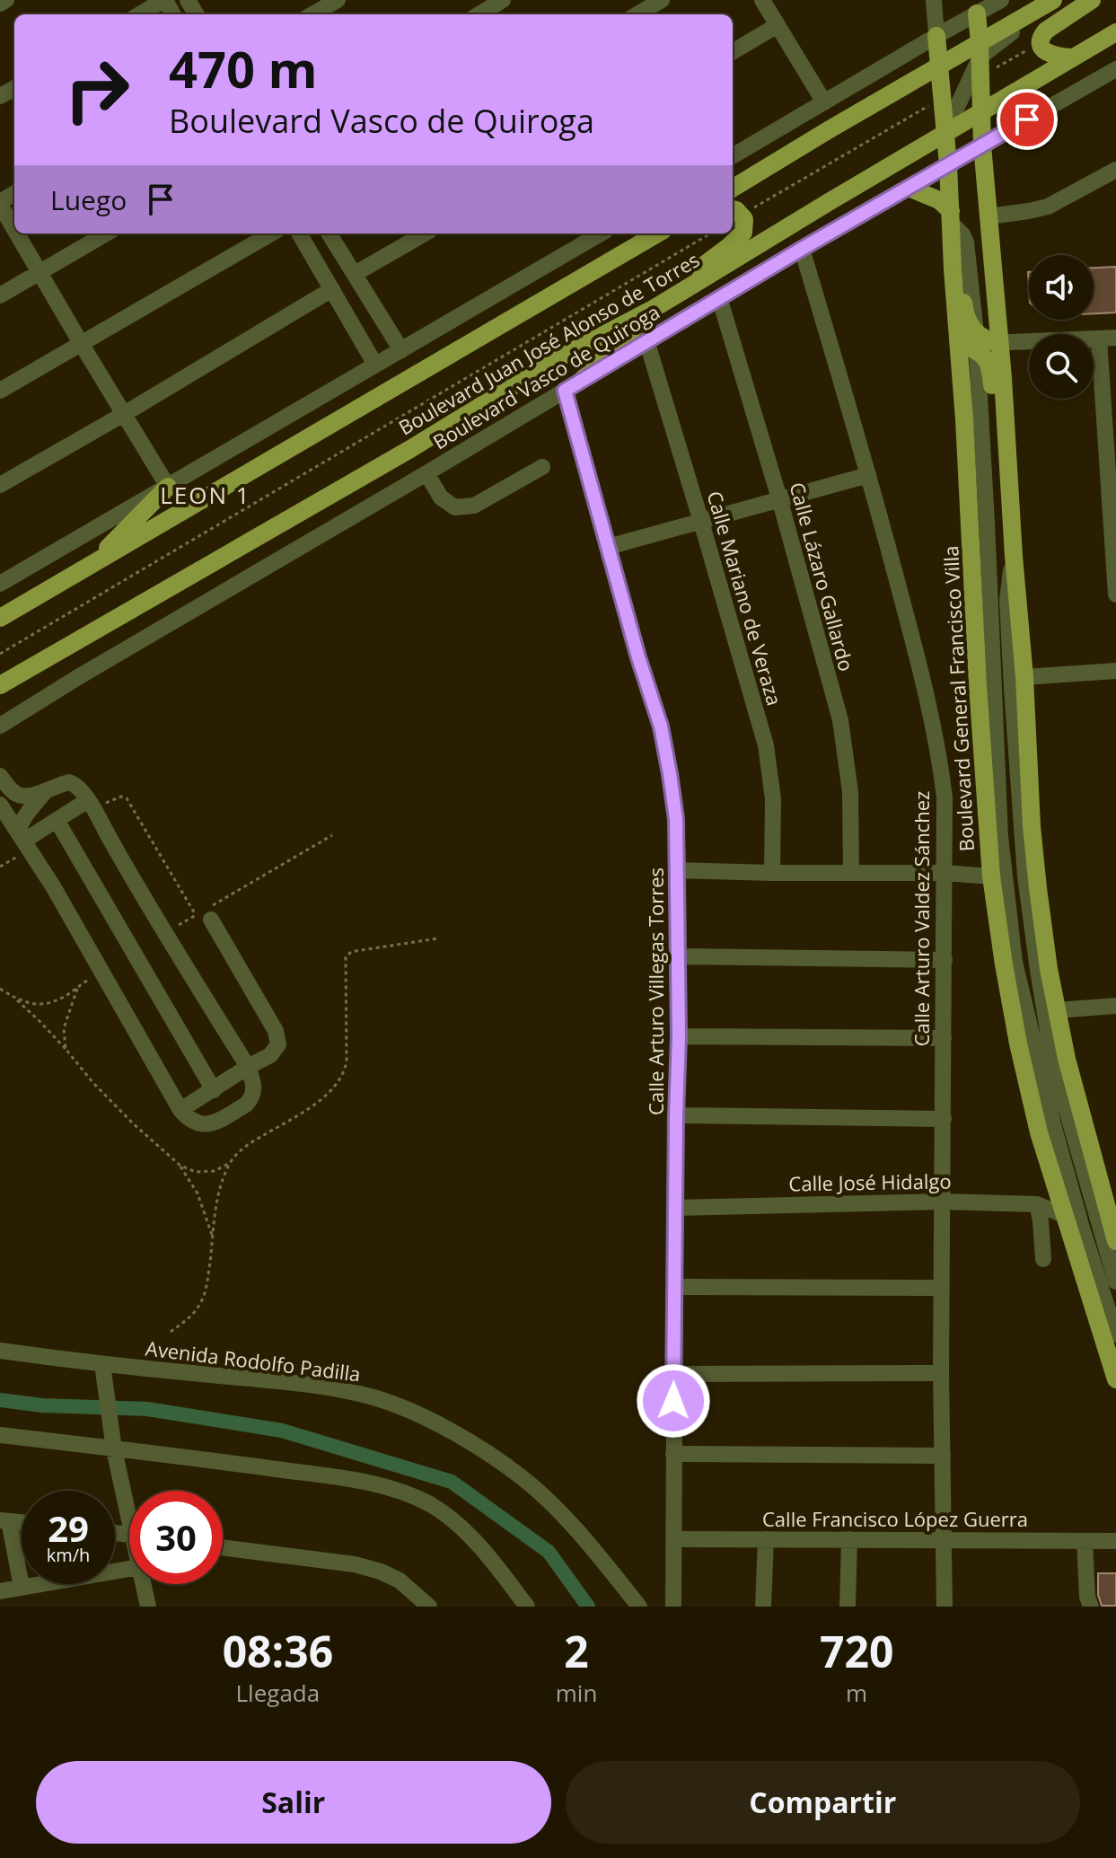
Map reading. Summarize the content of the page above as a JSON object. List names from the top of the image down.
{
  "streets": {
    "main road": ["Boulevard Juan José Alonso de Torres", "Boulevard General Francisco Villa"],
    "street": [
      "Boulevard Vasco de Quiroga",
      "Calle Lázaro Gallardo",
      "Calle Mariano de Veraza",
      "Calle Arturo Valdez Sánchez",
      "Calle Arturo Villegas Torres",
      "Calle José Hidalgo",
      "Avenida Rodolfo Padilla",
      "Calle Francisco López Guerra"
    ]
  },
  "crossings": [
    ["Boulevard Juan José Alonso de Torres", "Boulevard General Francisco Villa"],
    ["Boulevard Vasco de Quiroga", "Calle Lázaro Gallardo"],
    ["Boulevard Vasco de Quiroga", "Calle Mariano de Veraza"],
    ["Boulevard Vasco de Quiroga", "Boulevard General Francisco Villa"],
    ["Boulevard Vasco de Quiroga", "Calle Arturo Valdez Sánchez"],
    ["Boulevard Vasco de Quiroga", "Calle Arturo Villegas Torres"],
    ["Boulevard General Francisco Villa", "Calle José Hidalgo"],
    ["Calle Arturo Valdez Sánchez", "Calle José Hidalgo"],
    ["Calle Arturo Valdez Sánchez", "Calle Francisco López Guerra"],
    ["Calle Arturo Villegas Torres", "Calle José Hidalgo"],
    ["Calle Arturo Villegas Torres", "Calle Francisco López Guerra"]
  ],
  "districts": ["LEON 1"],
  "page": {
    "turn": ["470 m", "Boulevard Vasco de Quiroga"],
    "then": "Luego",
    "speed": "29 km/h",
    "limit": "30",
    "eta": [
      "08:36",
      "Llegada",
      "2",
      "min",
      "720",
      "m"
    ],
    "buttons": ["Salir", "Compartir"]
  }
}
